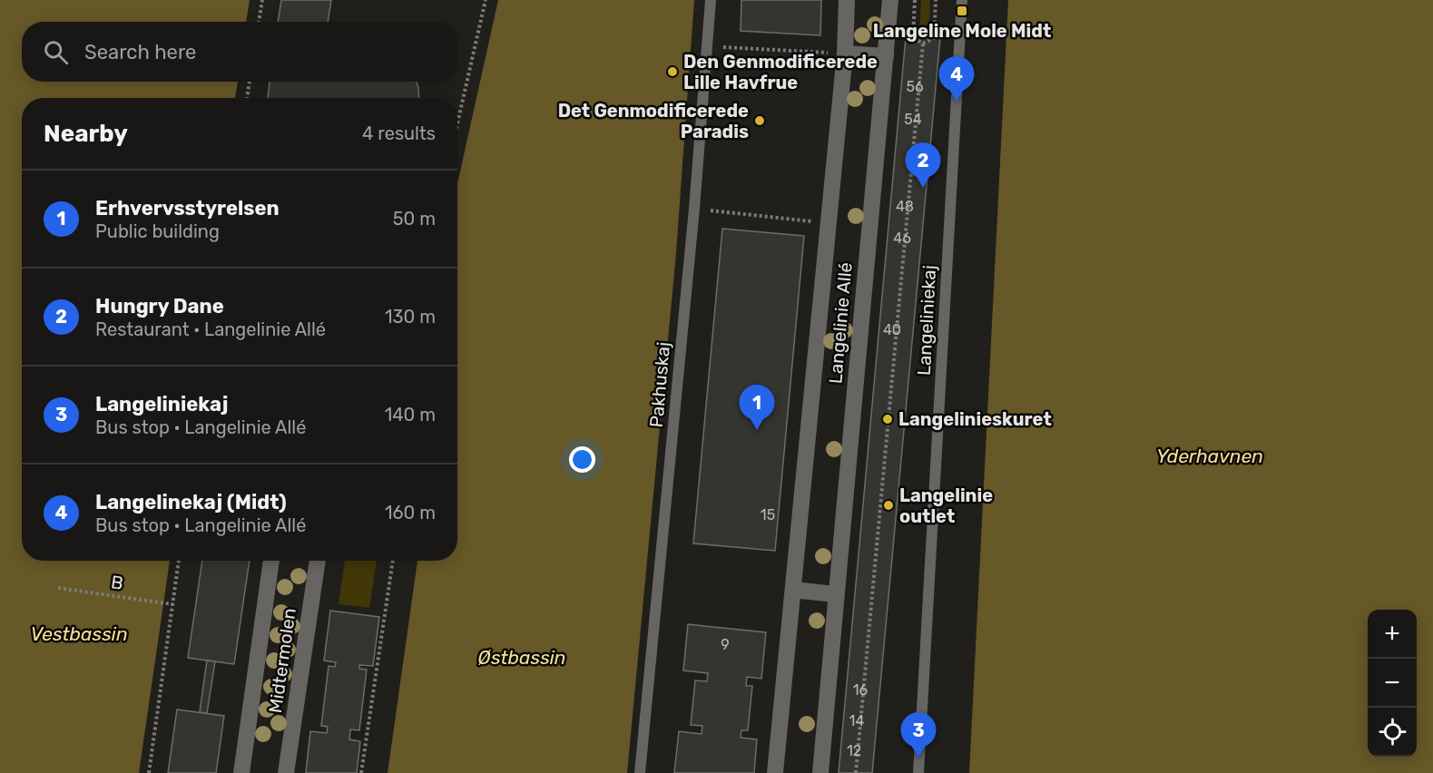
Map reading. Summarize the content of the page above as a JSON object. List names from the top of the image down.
{
  "streets": {
    "street": ["Langelinie Allé", "Midtermolen"],
    "lane": ["Langeliniekaj", "Pakhuskaj"],
    "path": ["B"]
  },
  "water": ["Yderhavnen", "Vestbassin", "Østbassin"],
  "places": {
    "transit": ["Langeline Mole Midt"],
    "other": [
      "Den Genmodificerede Lille Havfrue",
      "Det Genmodificerede Paradis",
      "Langelinieskuret",
      "Langelinie outlet"
    ]
  },
  "house_numbers": [
    "56",
    "54",
    "48",
    "46",
    "40",
    "15",
    "9",
    "16",
    "14",
    "12"
  ],
  "page": {
    "search": "Search here",
    "pins": [
      "4",
      "2",
      "1",
      "3"
    ],
    "heading": ["Nearby", "4 results"],
    "list": [
      {
        "mark": "1",
        "name": "Erhvervsstyrelsen",
        "note": "Public building",
        "value": "50 m"
      },
      {
        "mark": "2",
        "name": "Hungry Dane",
        "note": "Restaurant · Langelinie Allé",
        "value": "130 m"
      },
      {
        "mark": "3",
        "name": "Langeliniekaj",
        "note": "Bus stop · Langelinie Allé",
        "value": "140 m"
      },
      {
        "mark": "4",
        "name": "Langelinekaj (Midt)",
        "note": "Bus stop · Langelinie Allé",
        "value": "160 m"
      }
    ],
    "map_buttons": ["+", "−"]
  }
}
